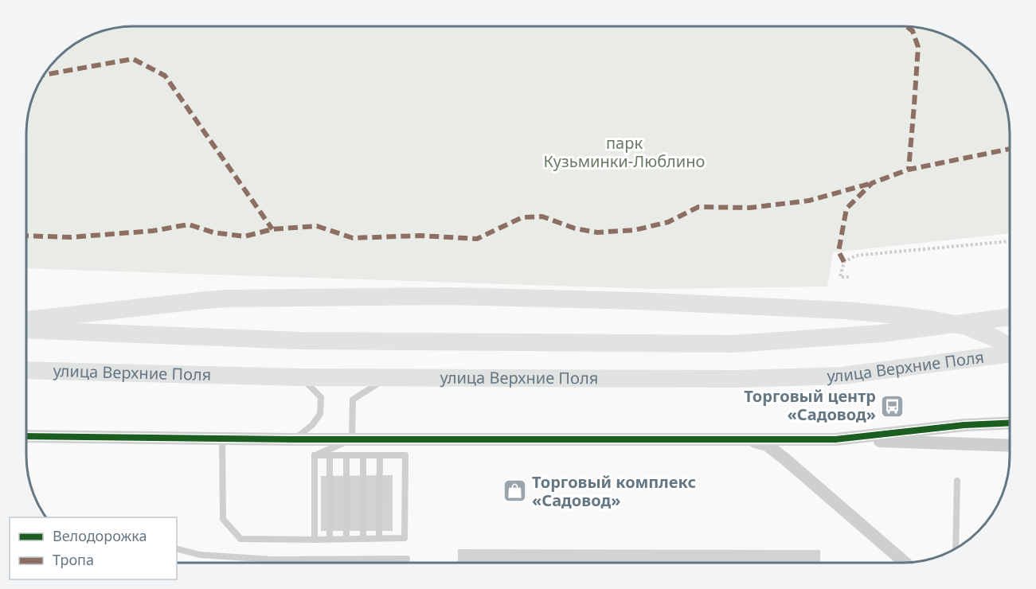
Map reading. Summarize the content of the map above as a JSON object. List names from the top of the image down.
{
  "streets": {
    "main road": ["улица Верхние Поля"]
  },
  "parks": ["парк Кузьминки-Люблино"],
  "places": {
    "bus stop": ["Торговый центр «Садовод»"],
    "shop": ["Торговый комплекс «Садовод»"]
  },
  "legend": ["Велодорожка", "Тропа"]
}
